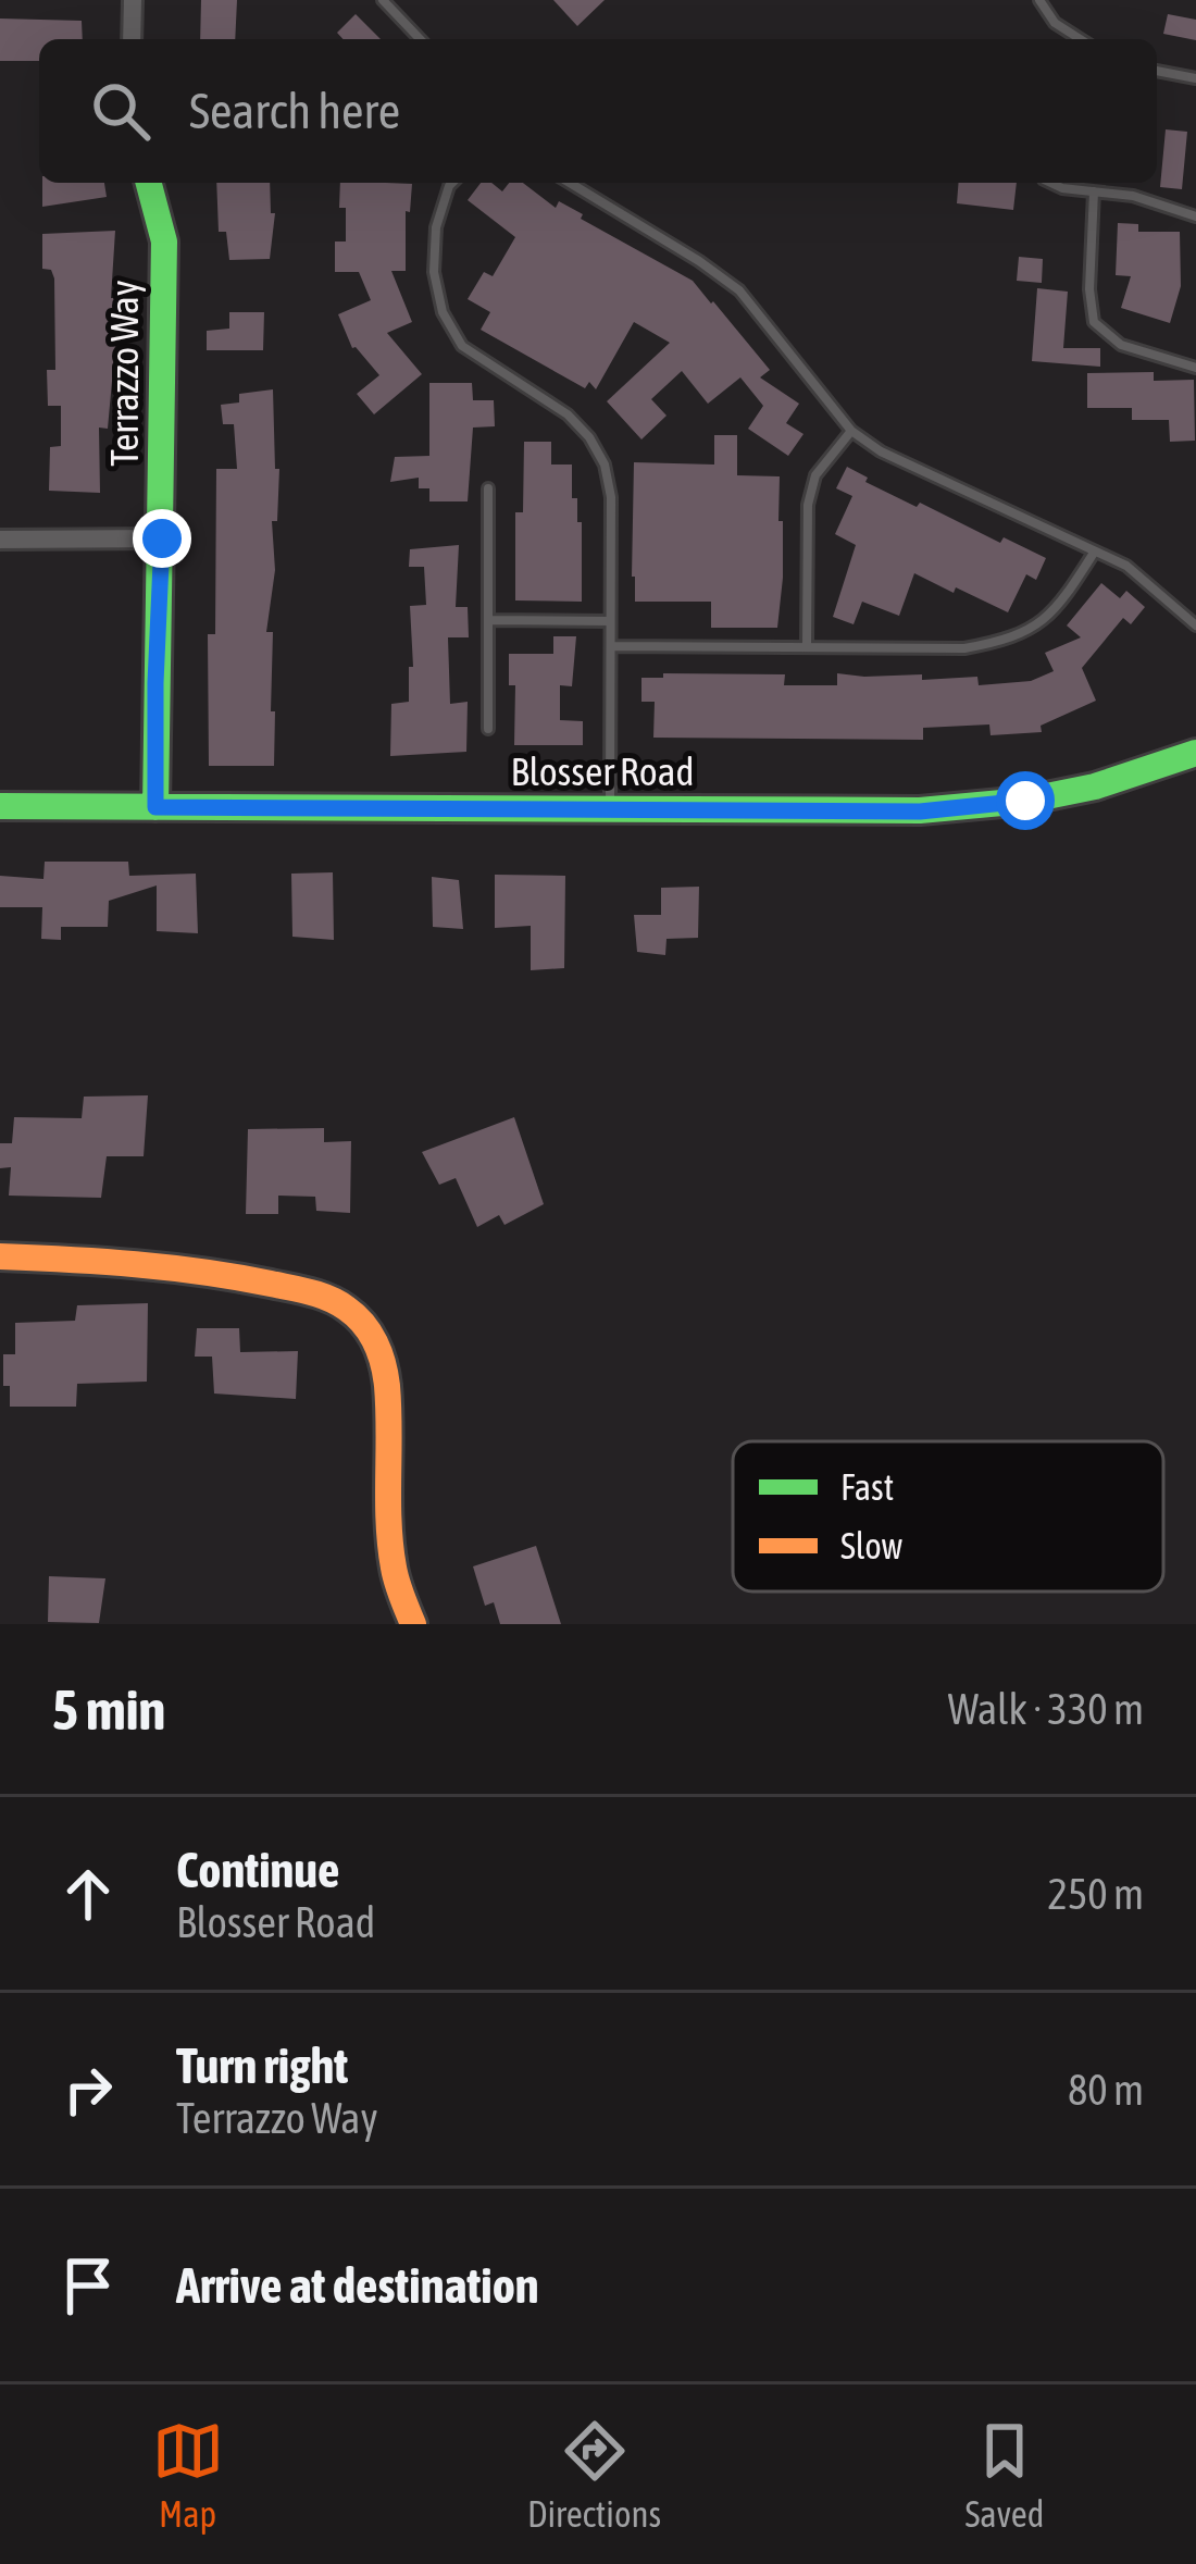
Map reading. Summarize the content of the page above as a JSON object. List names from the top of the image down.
{
  "streets": {
    "street": ["Terrazzo Way", "Blosser Road"]
  },
  "crossings": [
    ["Terrazzo Way", "Blosser Road"]
  ],
  "legend": ["Fast", "Slow"],
  "page": {
    "search": "Search here",
    "heading": ["5 min", "Walk · 330 m"],
    "list": [
      ["Continue", "Blosser Road", "250 m"],
      ["Turn right", "Terrazzo Way", "80 m"],
      "Arrive at destination"
    ],
    "nav": ["Map", "Directions", "Saved"]
  }
}
